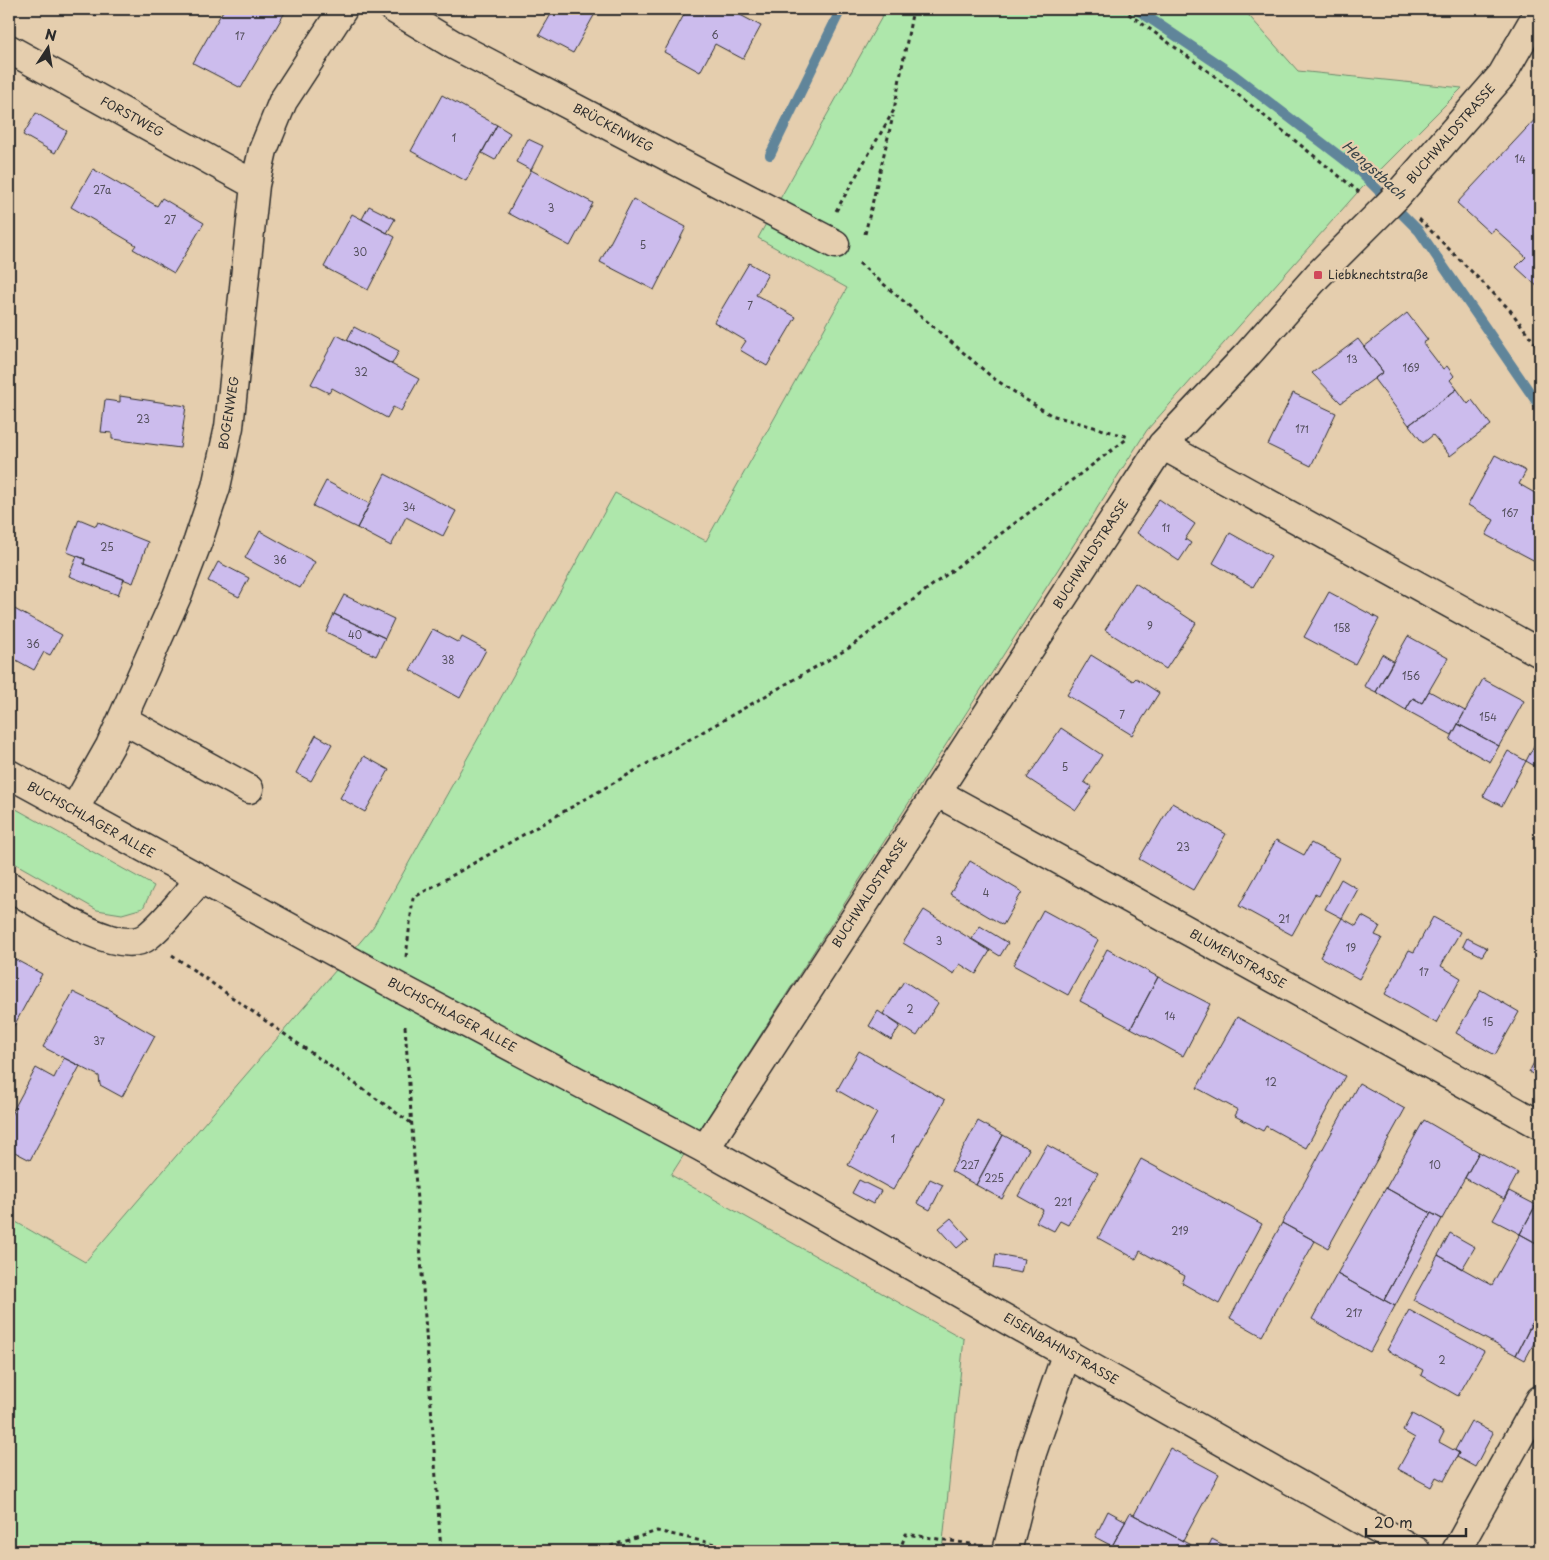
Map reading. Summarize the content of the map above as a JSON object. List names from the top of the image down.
{
  "streets": {
    "street": [
      "FORSTWEG",
      "BRÜCKENWEG",
      "BUCHWALDSTRASSE",
      "BOGENWEG",
      "BUCHSCHLAGER ALLEE",
      "BLUMENSTRASSE",
      "EISENBAHNSTRASSE"
    ]
  },
  "crossings": [
    ["FORSTWEG", "BOGENWEG"],
    ["BUCHWALDSTRASSE", "BUCHSCHLAGER ALLEE"],
    ["BUCHWALDSTRASSE", "BLUMENSTRASSE"],
    ["BUCHWALDSTRASSE", "EISENBAHNSTRASSE"],
    ["BOGENWEG", "BUCHSCHLAGER ALLEE"],
    ["BUCHSCHLAGER ALLEE", "EISENBAHNSTRASSE"]
  ],
  "water": ["Hengstbach"],
  "places": {
    "transit": ["Liebknechtstraße"]
  },
  "house_numbers": [
    "6",
    "17",
    "1",
    "14",
    "27a",
    "3",
    "27",
    "5",
    "30",
    "7",
    "13",
    "169",
    "32",
    "23",
    "171",
    "34",
    "167",
    "11",
    "25",
    "36",
    "9",
    "158",
    "40",
    "36",
    "38",
    "156",
    "7",
    "154",
    "5",
    "23",
    "4",
    "21",
    "3",
    "19",
    "17",
    "2",
    "14",
    "15",
    "37",
    "12",
    "1",
    "227",
    "10",
    "225",
    "221",
    "219",
    "217",
    "2"
  ],
  "scale_bar": "20 m",
  "north": "top"
}
